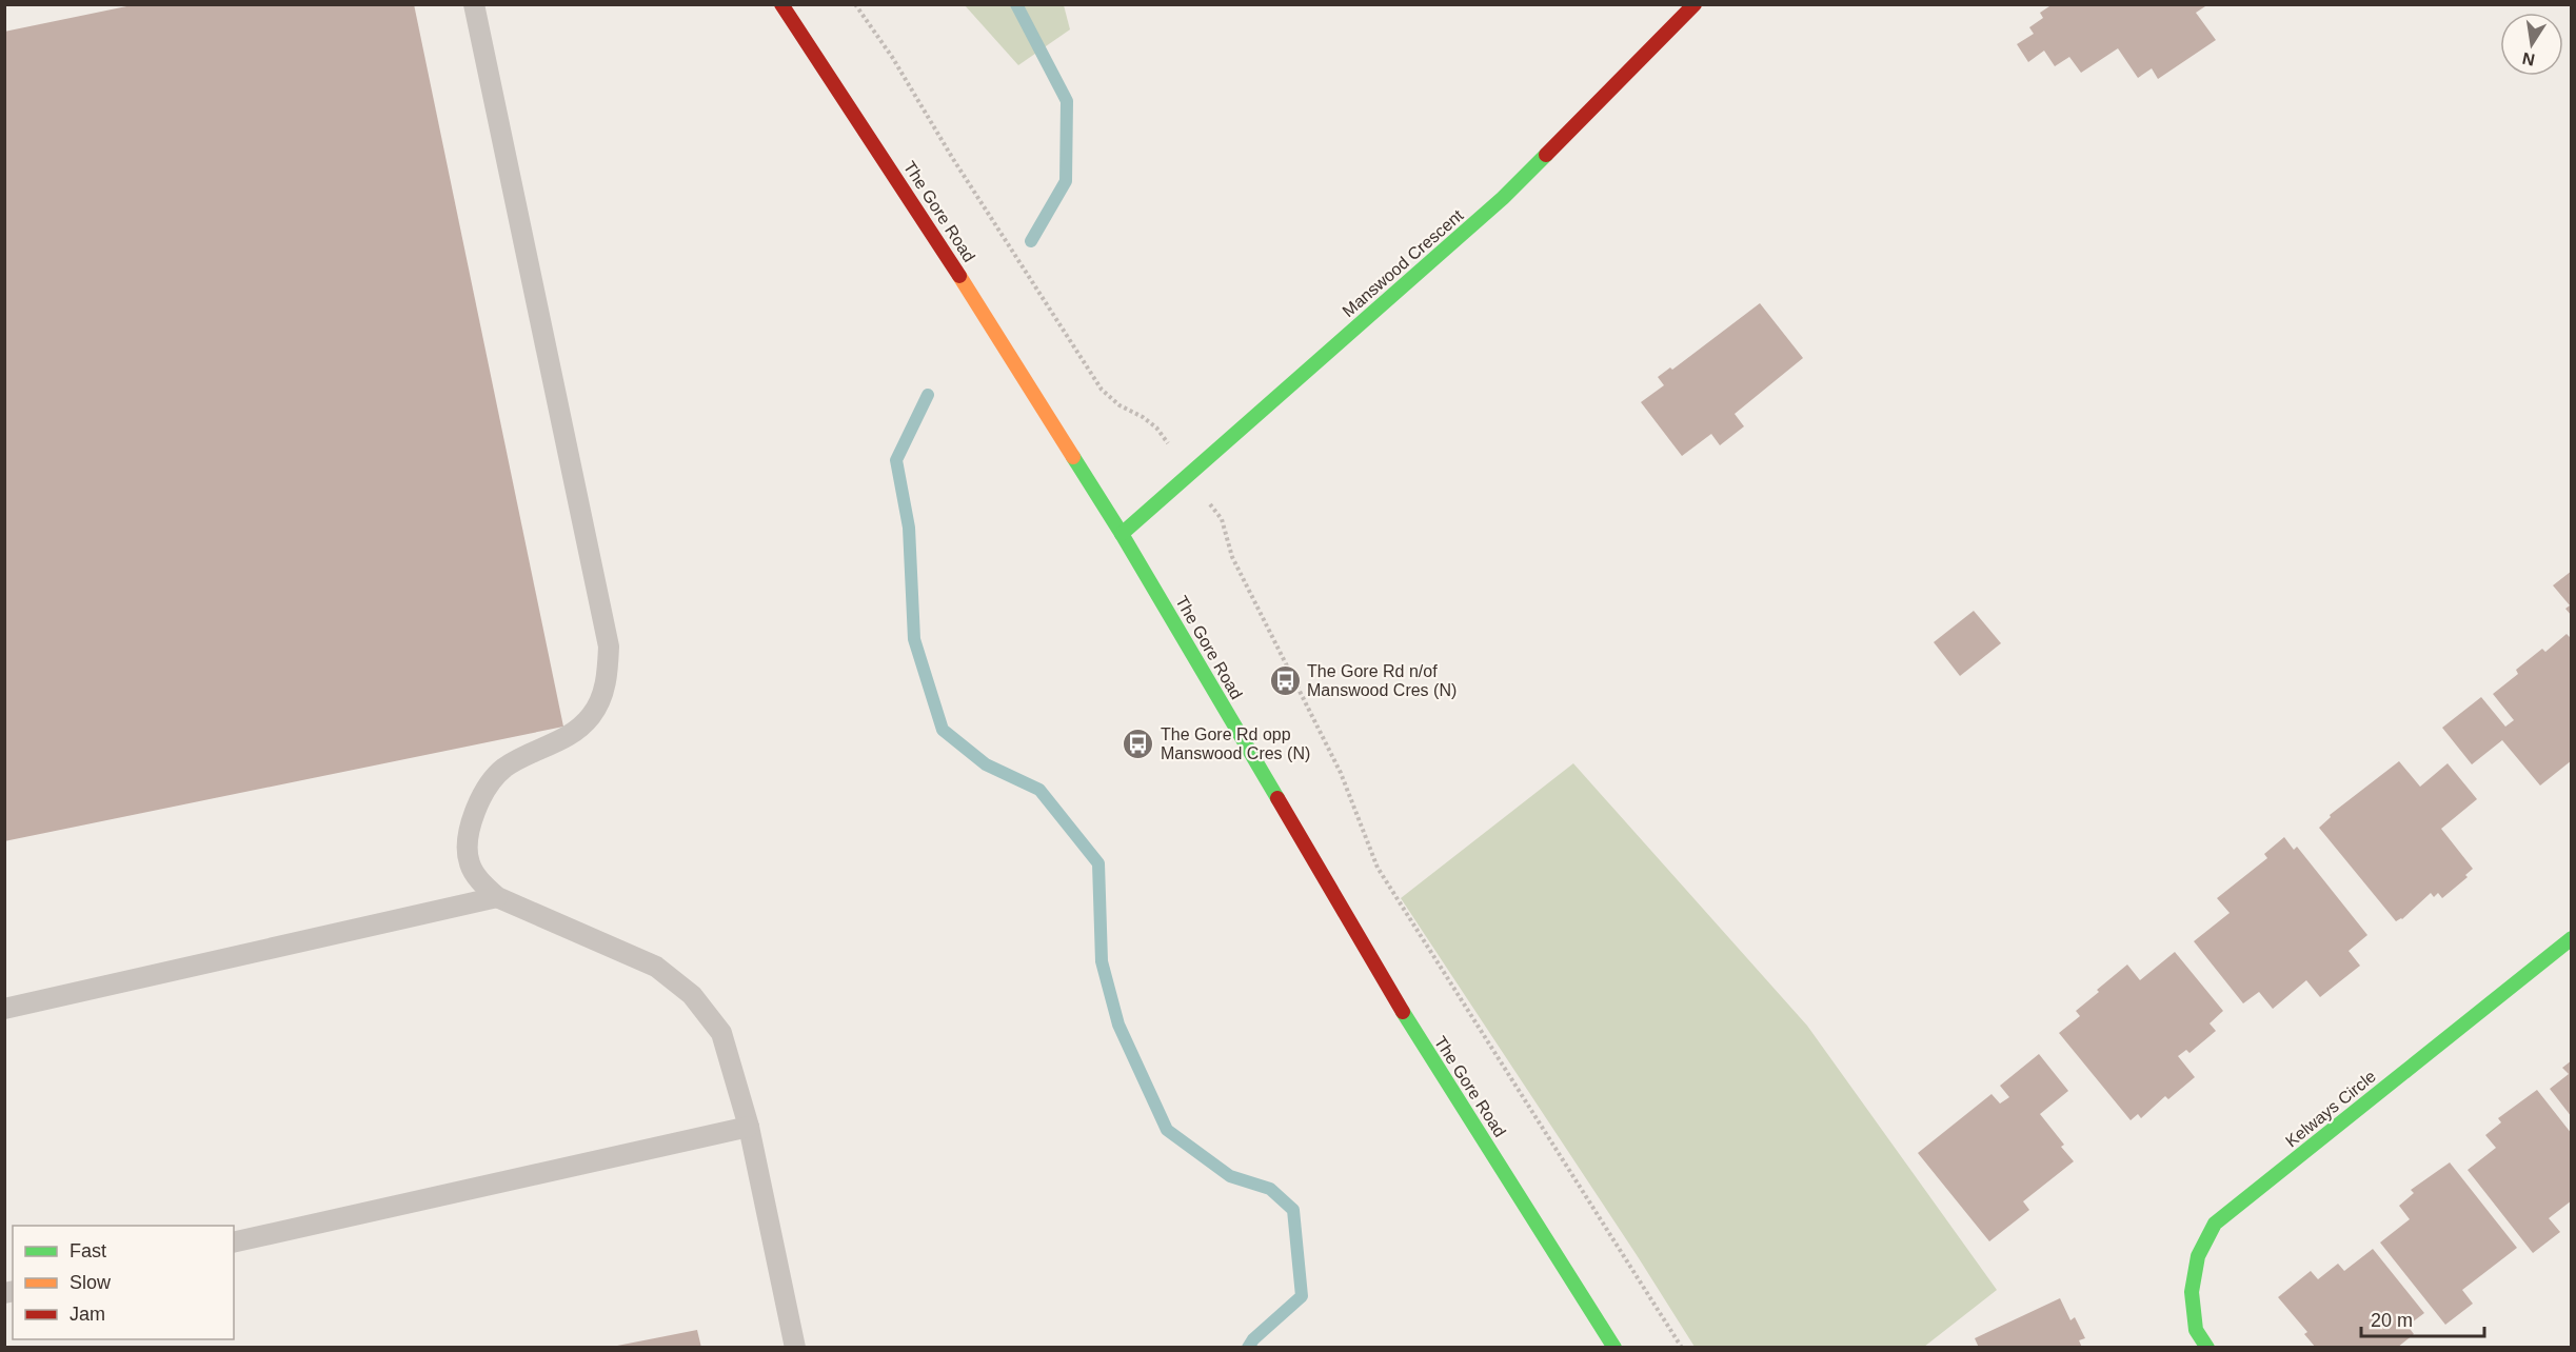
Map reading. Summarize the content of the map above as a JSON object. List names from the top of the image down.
{
  "streets": {
    "main road": ["The Gore Road", "Manswood Crescent", "Kelways Circle"]
  },
  "crossings": [
    ["The Gore Road", "Manswood Crescent"]
  ],
  "places": {
    "bus stop": ["The Gore Rd n/of Manswood Cres (N)", "The Gore Rd opp Manswood Cres (N)"]
  },
  "legend": ["Fast", "Slow", "Jam"],
  "scale_bar": "20 m",
  "north": "bottom"
}
